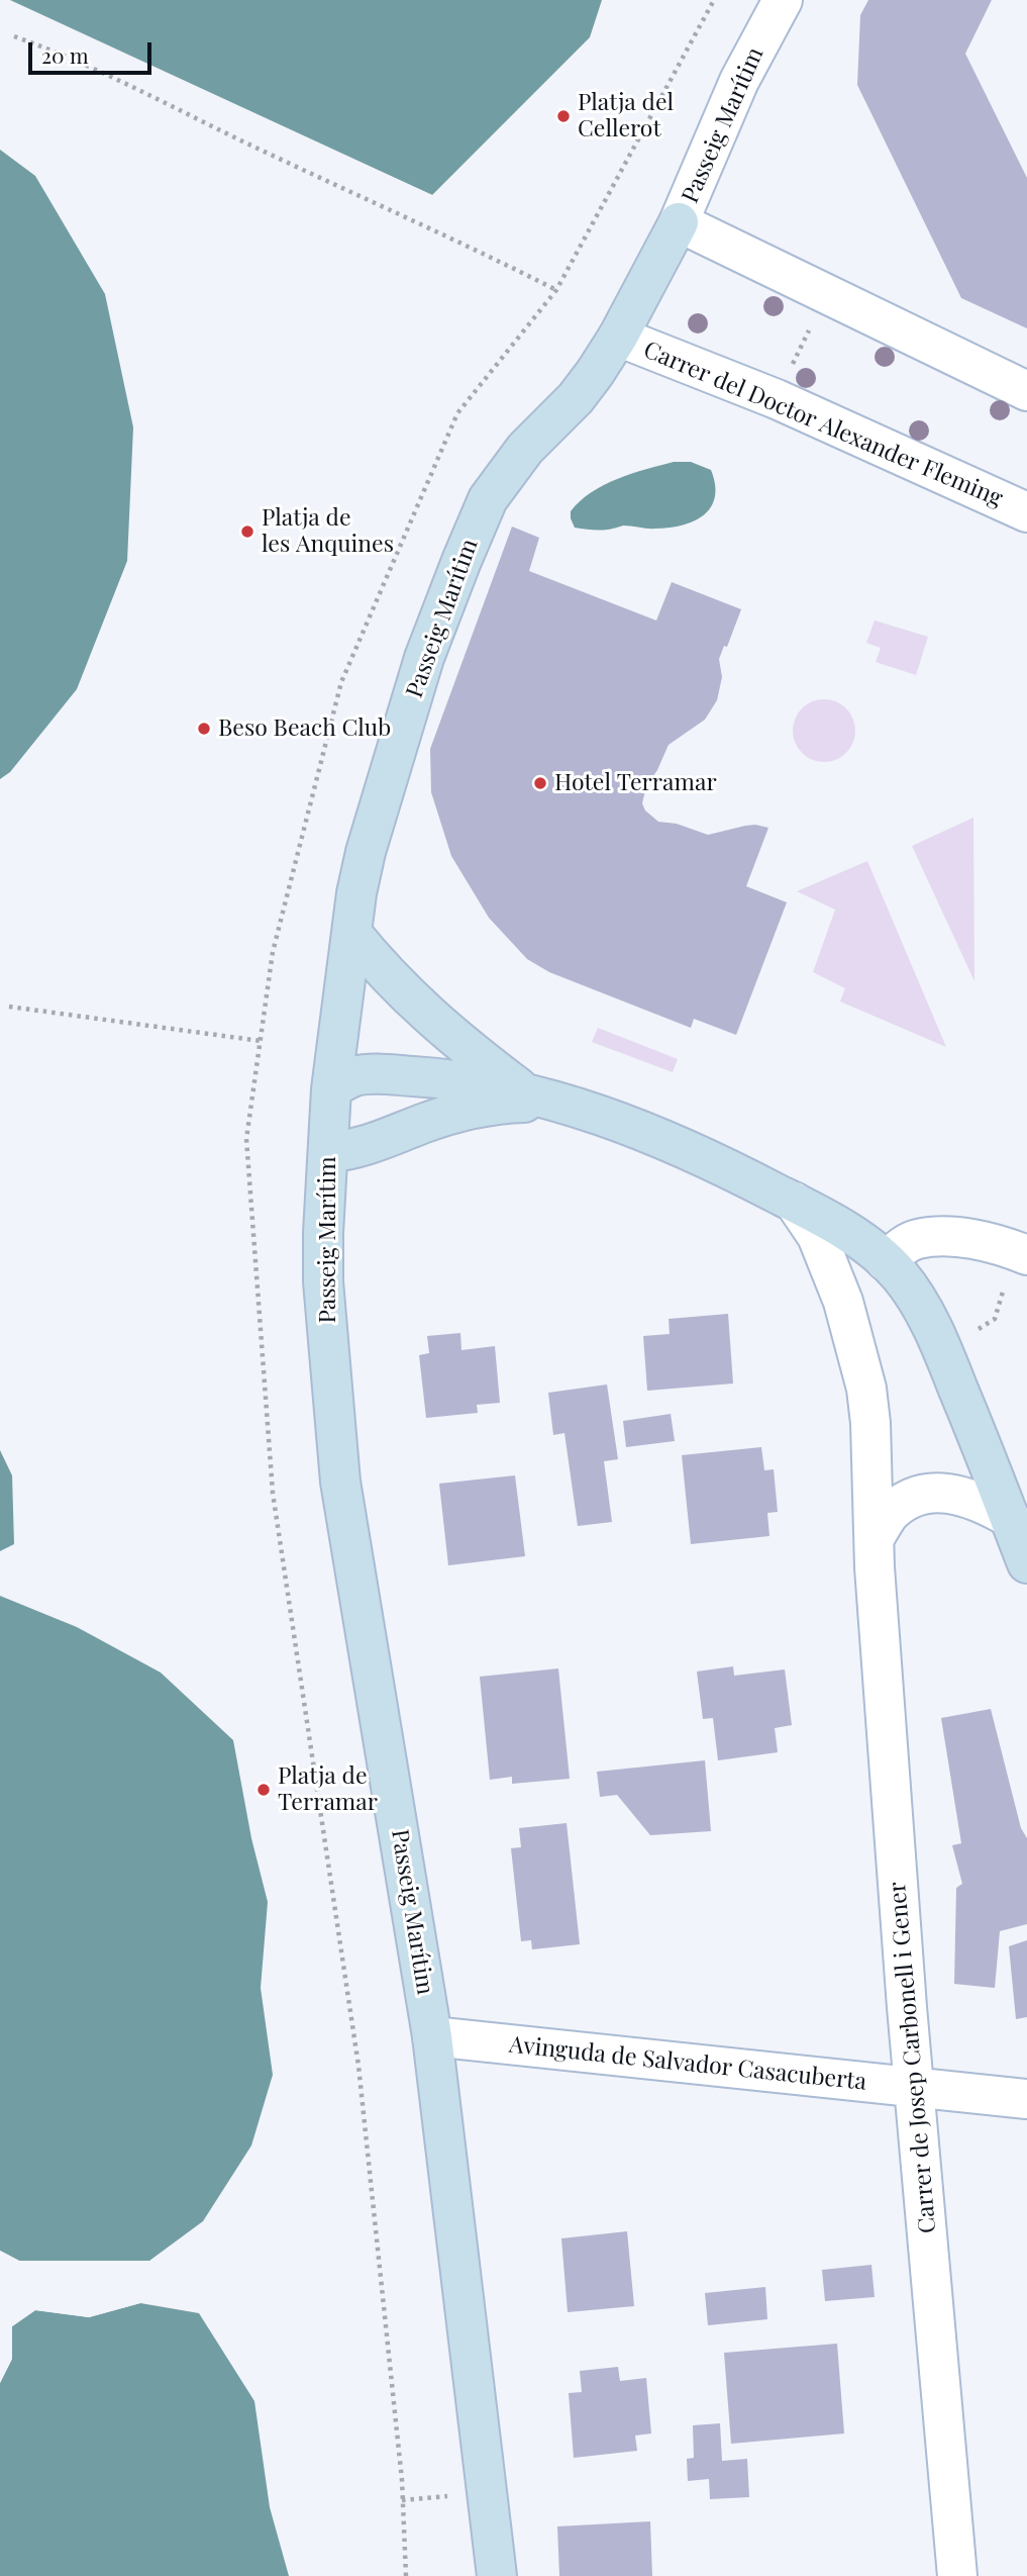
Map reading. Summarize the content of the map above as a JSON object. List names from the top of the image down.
{
  "streets": {
    "street": [
      "Passeig Marítim",
      "Carrer del Doctor Alexander Fleming",
      "Carrer de Josep Carbonell i Gener",
      "Avinguda de Salvador Casacuberta"
    ]
  },
  "crossings": [
    ["Passeig Marítim", "Carrer del Doctor Alexander Fleming"],
    ["Passeig Marítim", "Avinguda de Salvador Casacuberta"],
    ["Carrer de Josep Carbonell i Gener", "Avinguda de Salvador Casacuberta"]
  ],
  "places": [
    "Platja del Cellerot",
    "Platja de les Anquines",
    "Beso Beach Club",
    "Hotel Terramar",
    "Platja de Terramar"
  ],
  "scale_bar": "20 m"
}
